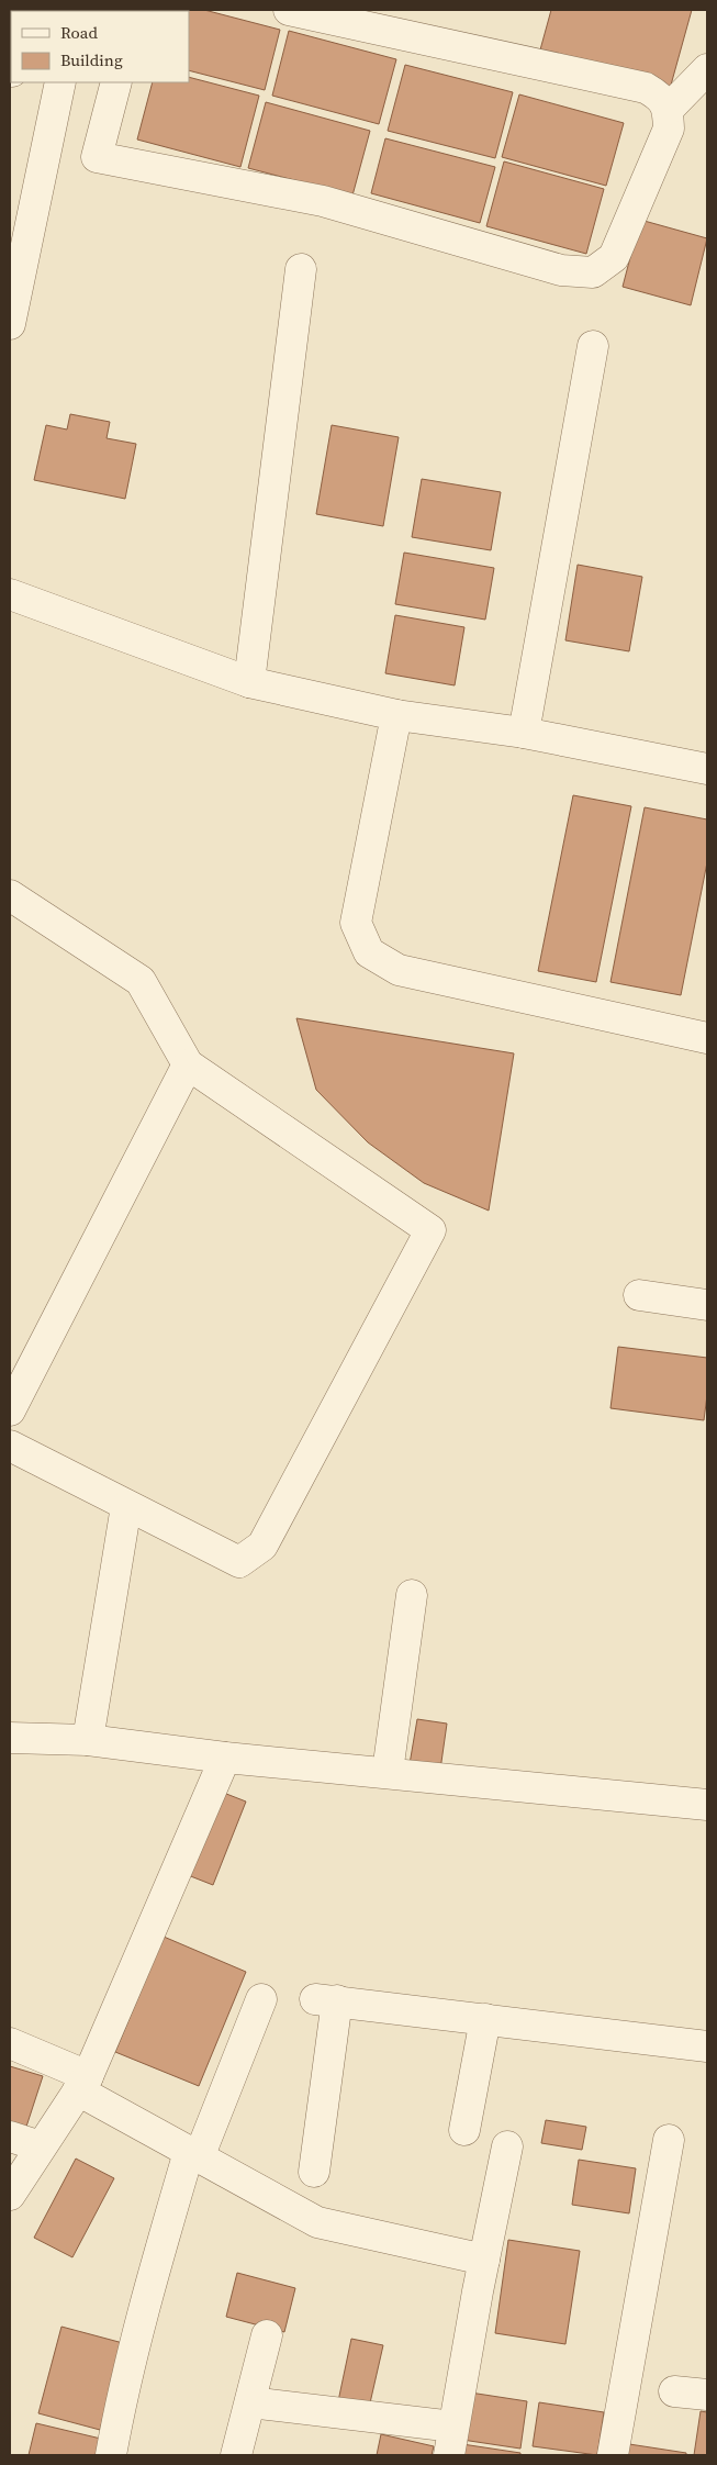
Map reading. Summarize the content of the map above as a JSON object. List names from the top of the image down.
{
  "legend": ["Road", "Building"]
}
